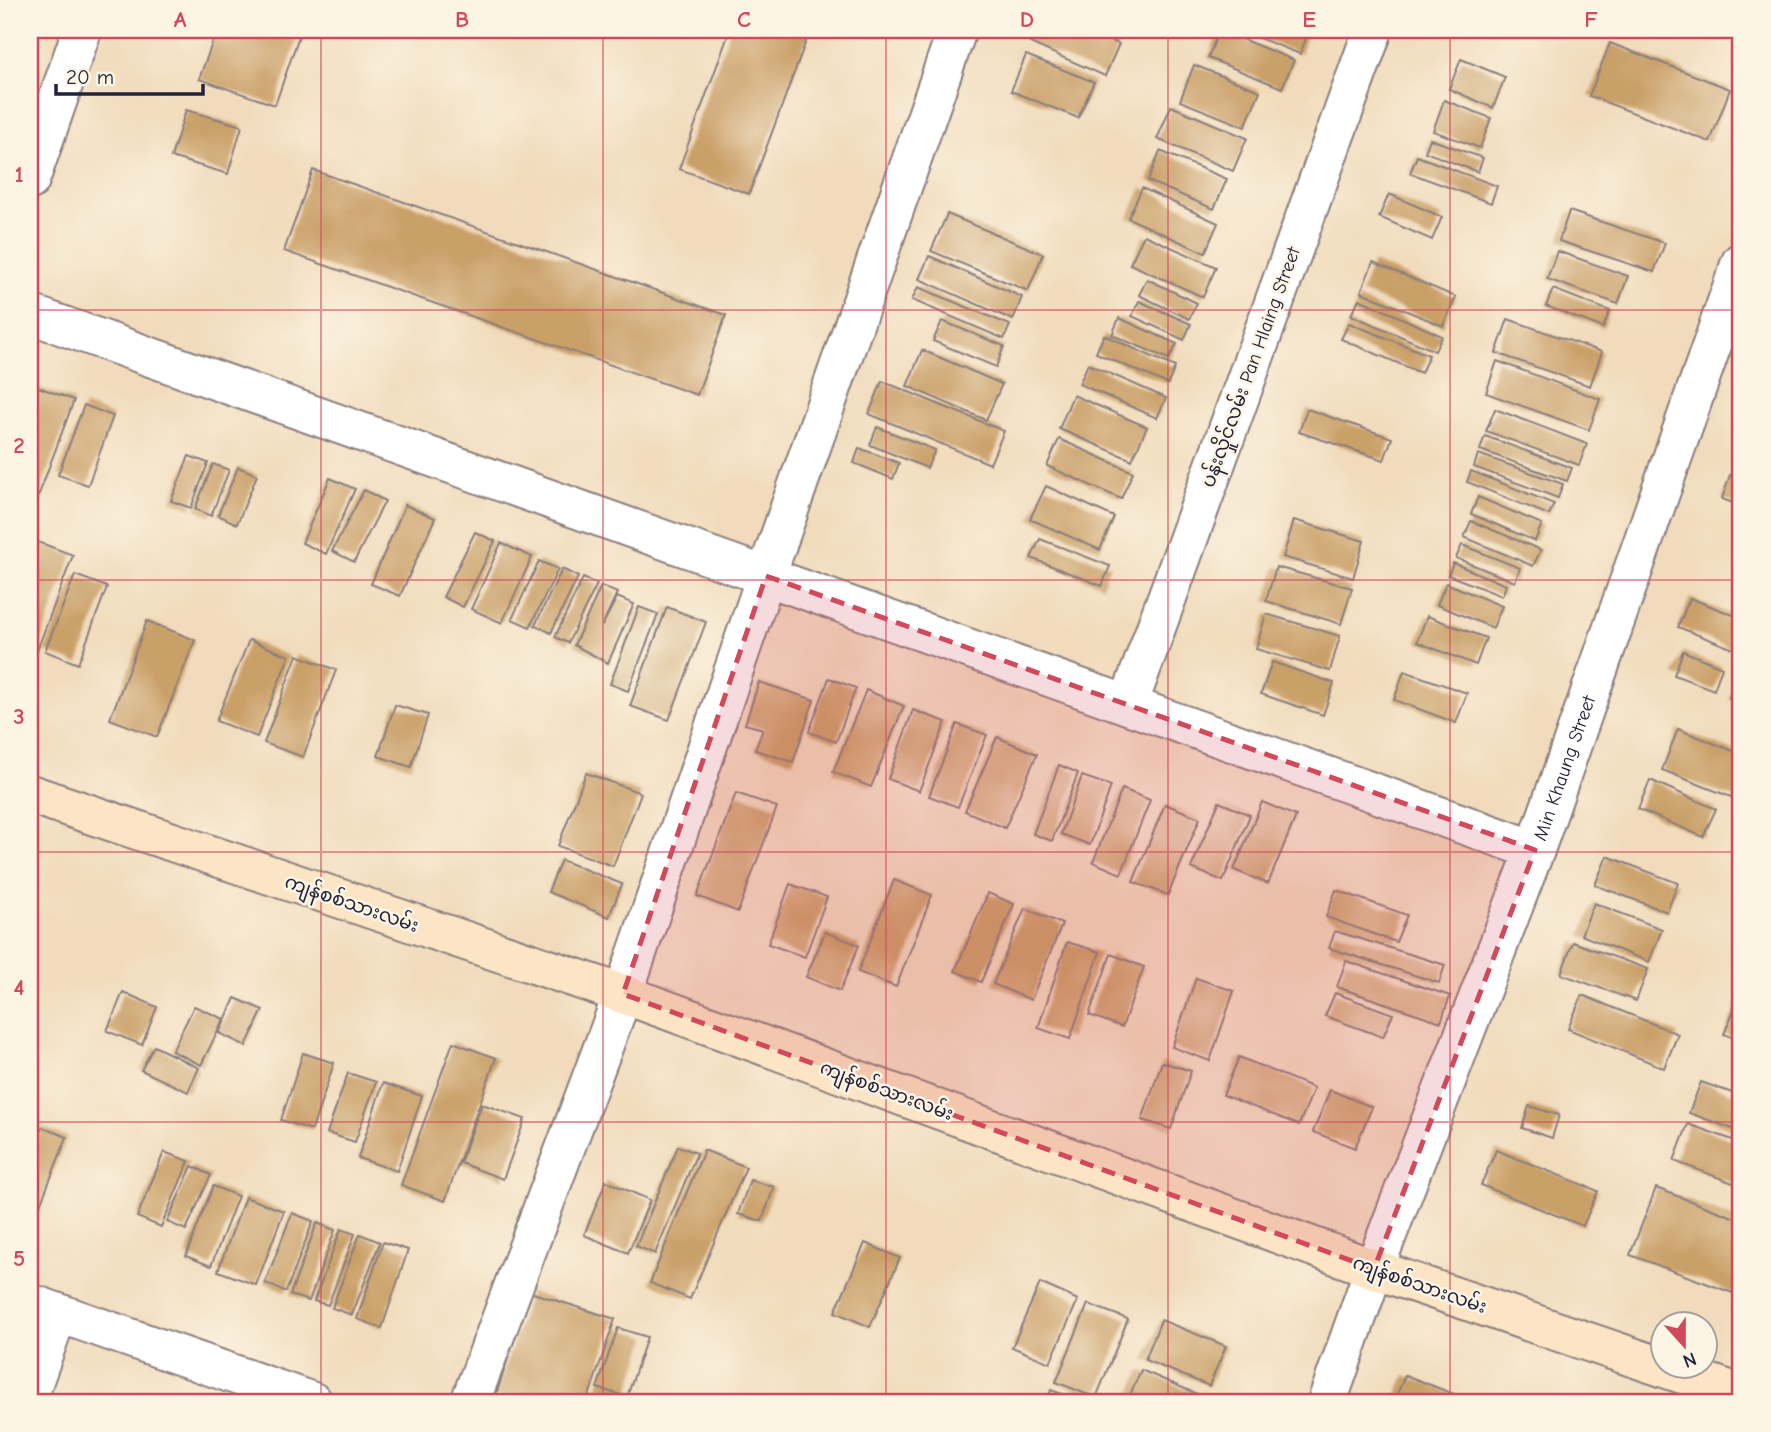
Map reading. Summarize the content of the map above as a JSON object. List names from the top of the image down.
{
  "streets": {
    "street": ["ပန်းလှိုင်လမ်း Pan Hlaing Street", "Min Khaung Street", "ကျန်စစ်သားလမ်း"]
  },
  "crossings": [
    ["Min Khaung Street", "ကျန်စစ်သားလမ်း"]
  ],
  "scale_bar": "20 m",
  "north": "bottom",
  "grid": {
    "columns": [
      "A",
      "B",
      "C",
      "D",
      "E",
      "F"
    ],
    "rows": [
      "1",
      "2",
      "3",
      "4",
      "5"
    ]
  }
}
